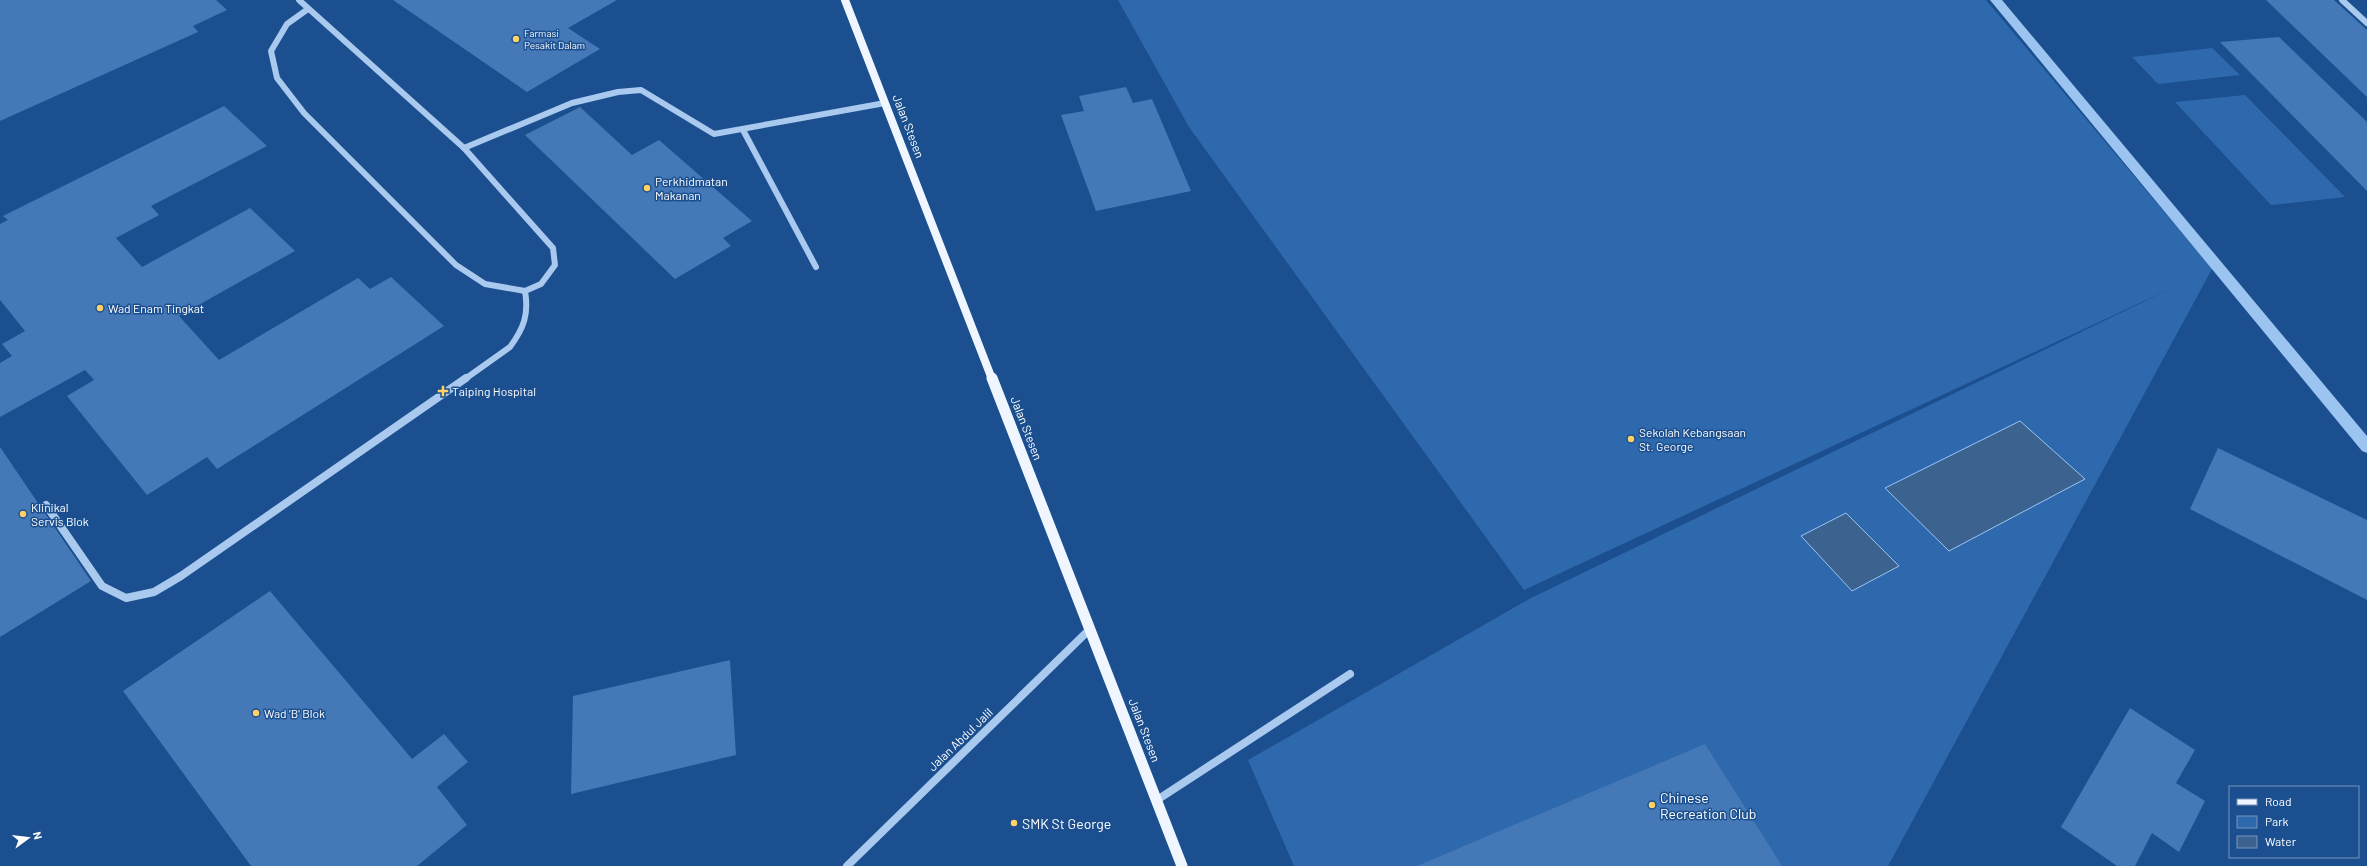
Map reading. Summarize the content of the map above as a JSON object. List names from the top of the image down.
{
  "streets": {
    "main road": ["Jalan Stesen"],
    "street": ["Jalan Abdul Jalil"]
  },
  "crossings": [
    ["Jalan Stesen", "Jalan Abdul Jalil"]
  ],
  "places": {
    "other": [
      "Farmasi Pesakit Dalam",
      "Perkhidmatan Makanan",
      "Wad Enam Tingkat",
      "Sekolah Kebangsaan St. George",
      "Klinikal Servis Blok",
      "Wad 'B' Blok",
      "Chinese Recreation Club",
      "SMK St George"
    ],
    "health": ["Taiping Hospital"]
  },
  "legend": ["Road", "Park", "Water"],
  "north": "right"
}
